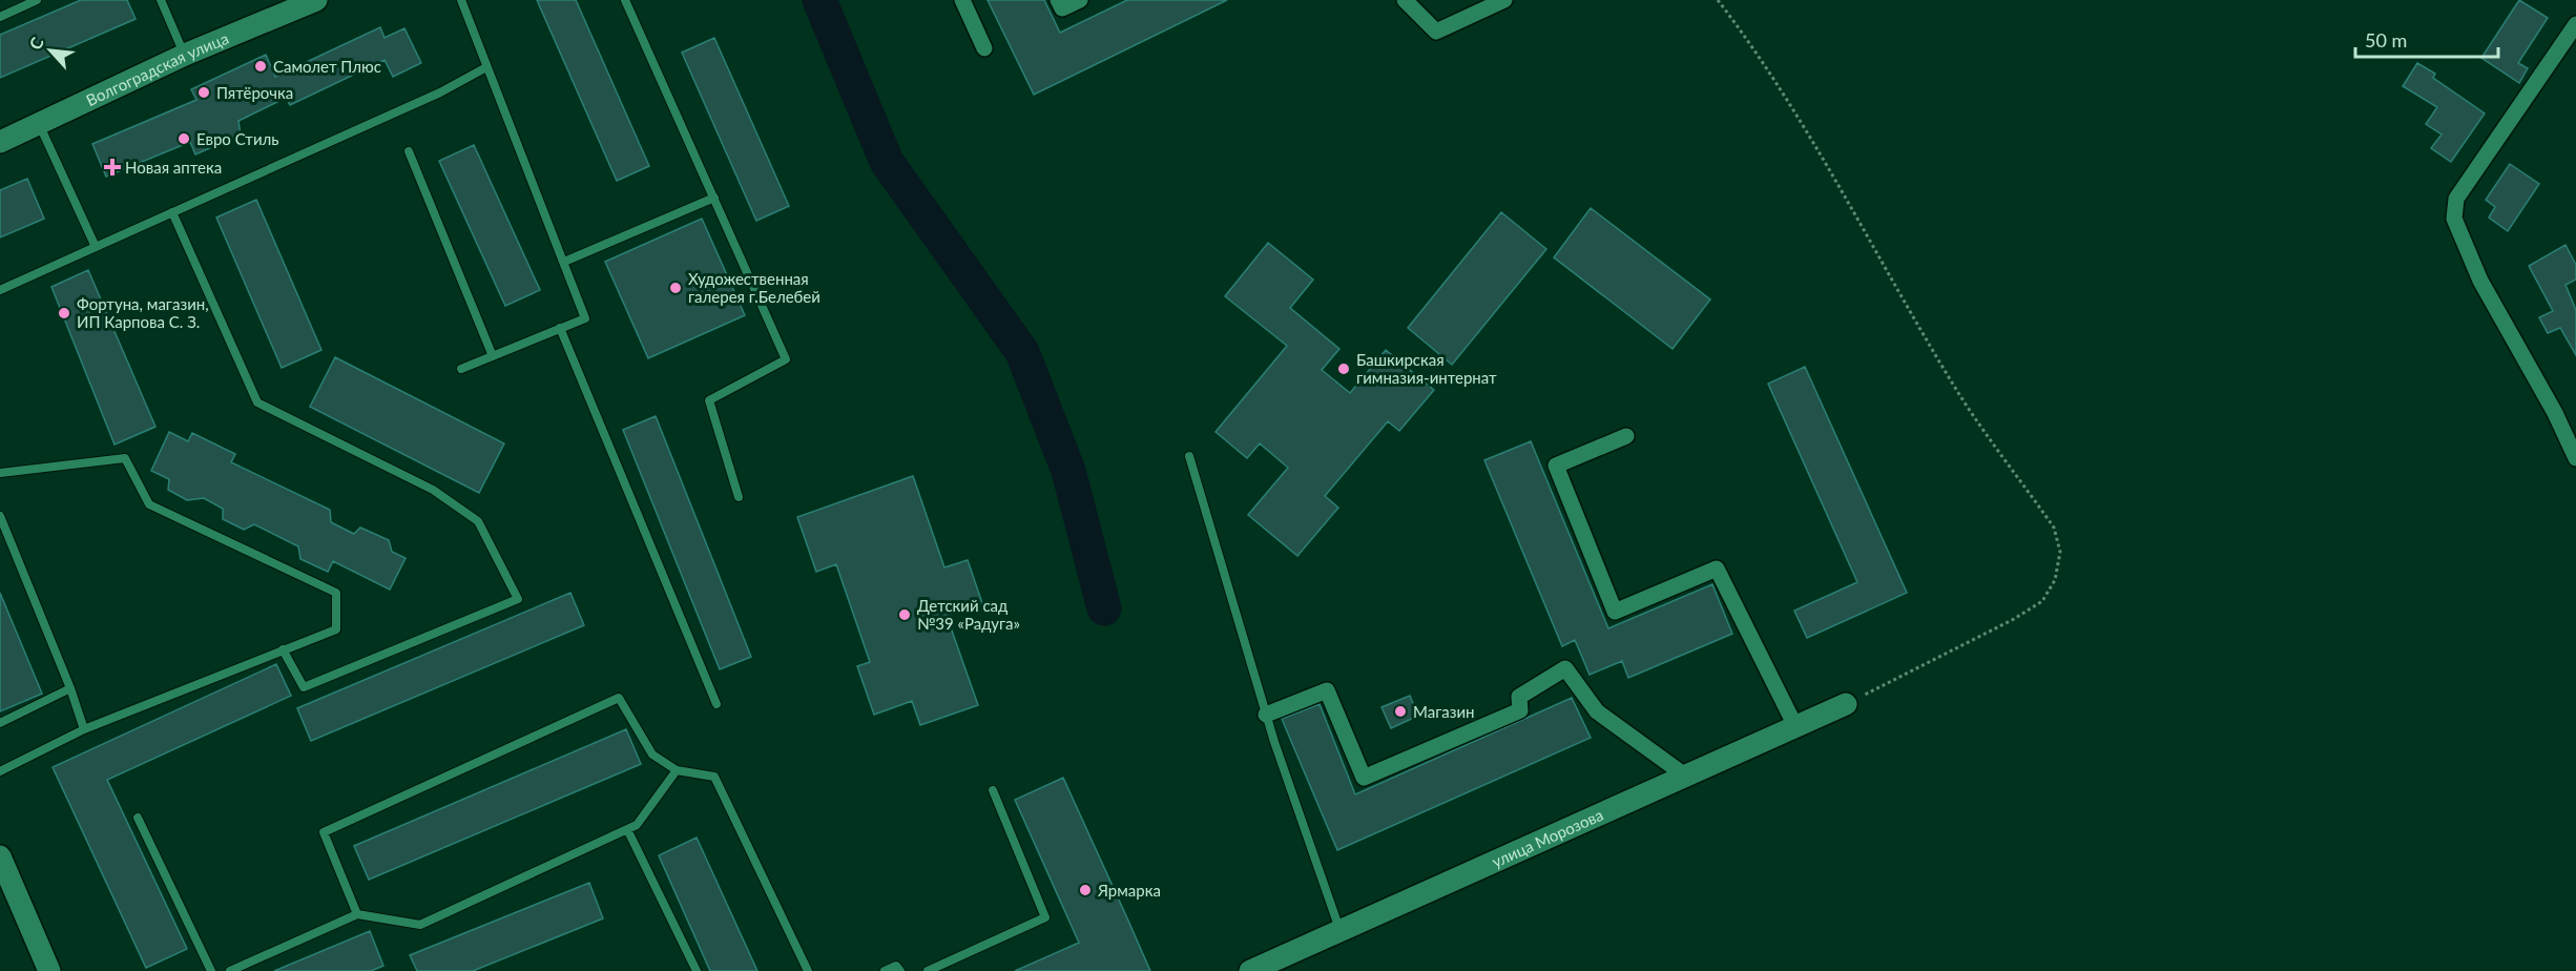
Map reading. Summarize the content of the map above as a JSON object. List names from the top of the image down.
{
  "streets": {
    "street": ["Волгоградская улица", "улица Морозова"]
  },
  "places": {
    "other": [
      "Самолет Плюс",
      "Пятёрочка",
      "Евро Стиль",
      "Художественная галерея г.Белебей",
      "Фортуна, магазин, ИП Карпова С. З.",
      "Башкирская гимназия-интернат",
      "Детский сад №39 «Радуга»",
      "Магазин",
      "Ярмарка"
    ],
    "health": ["Новая аптека"]
  },
  "scale_bar": "50 m",
  "north": "top left"
}
